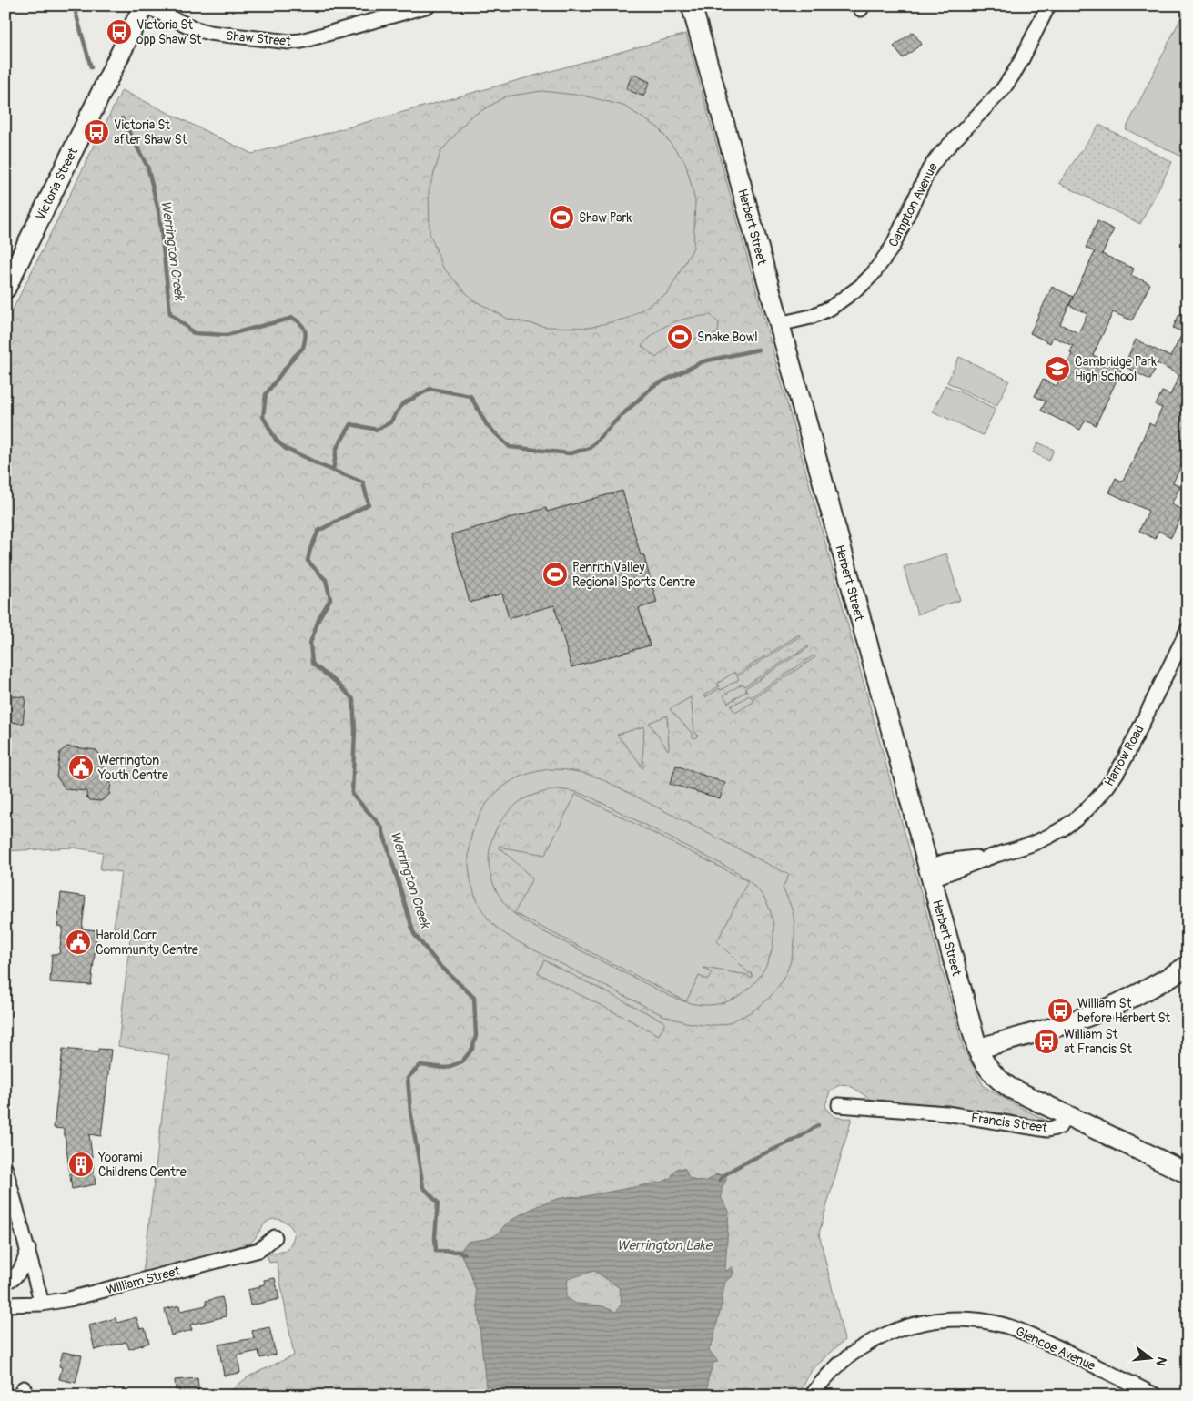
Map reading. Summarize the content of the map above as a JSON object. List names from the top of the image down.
{
  "streets": {
    "street": [
      "Shaw Street",
      "Victoria Street",
      "Campton Avenue",
      "Herbert Street",
      "Harrow Road",
      "Francis Street",
      "William Street",
      "Glencoe Avenue"
    ]
  },
  "crossings": [
    ["Shaw Street", "Victoria Street"],
    ["Campton Avenue", "Herbert Street"],
    ["Herbert Street", "Harrow Road"],
    ["Herbert Street", "Francis Street"]
  ],
  "water": ["Werrington Creek", "Werrington Lake"],
  "places": {
    "bus stop": [
      "Victoria St opp Shaw St",
      "Victoria St after Shaw St",
      "William St before Herbert St",
      "William St at Francis St"
    ],
    "sports": ["Shaw Park", "Snake Bowl", "Penrith Valley Regional Sports Centre"],
    "school or university": ["Cambridge Park High School"],
    "public building": ["Werrington Youth Centre", "Harold Corr Community Centre"],
    "building": ["Yoorami Childrens Centre"]
  },
  "north": "right"
}
